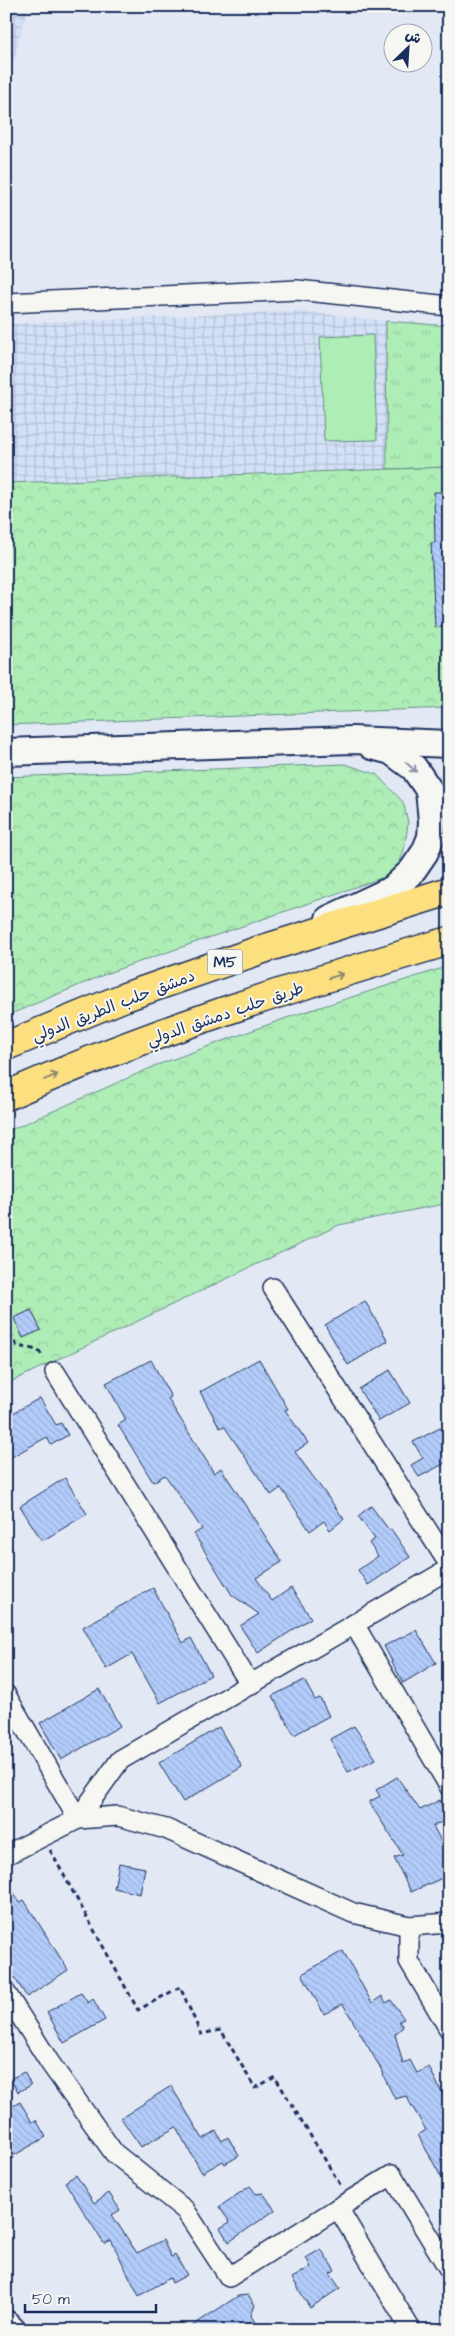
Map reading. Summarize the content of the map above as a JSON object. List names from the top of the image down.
{
  "streets": {
    "highway": ["M5", "دمشق حلب الطريق الدولي", "طريق حلب دمشق الدولي"]
  },
  "one_way": ["طريق حلب دمشق الدولي"],
  "scale_bar": "50 m",
  "north": "top right"
}
